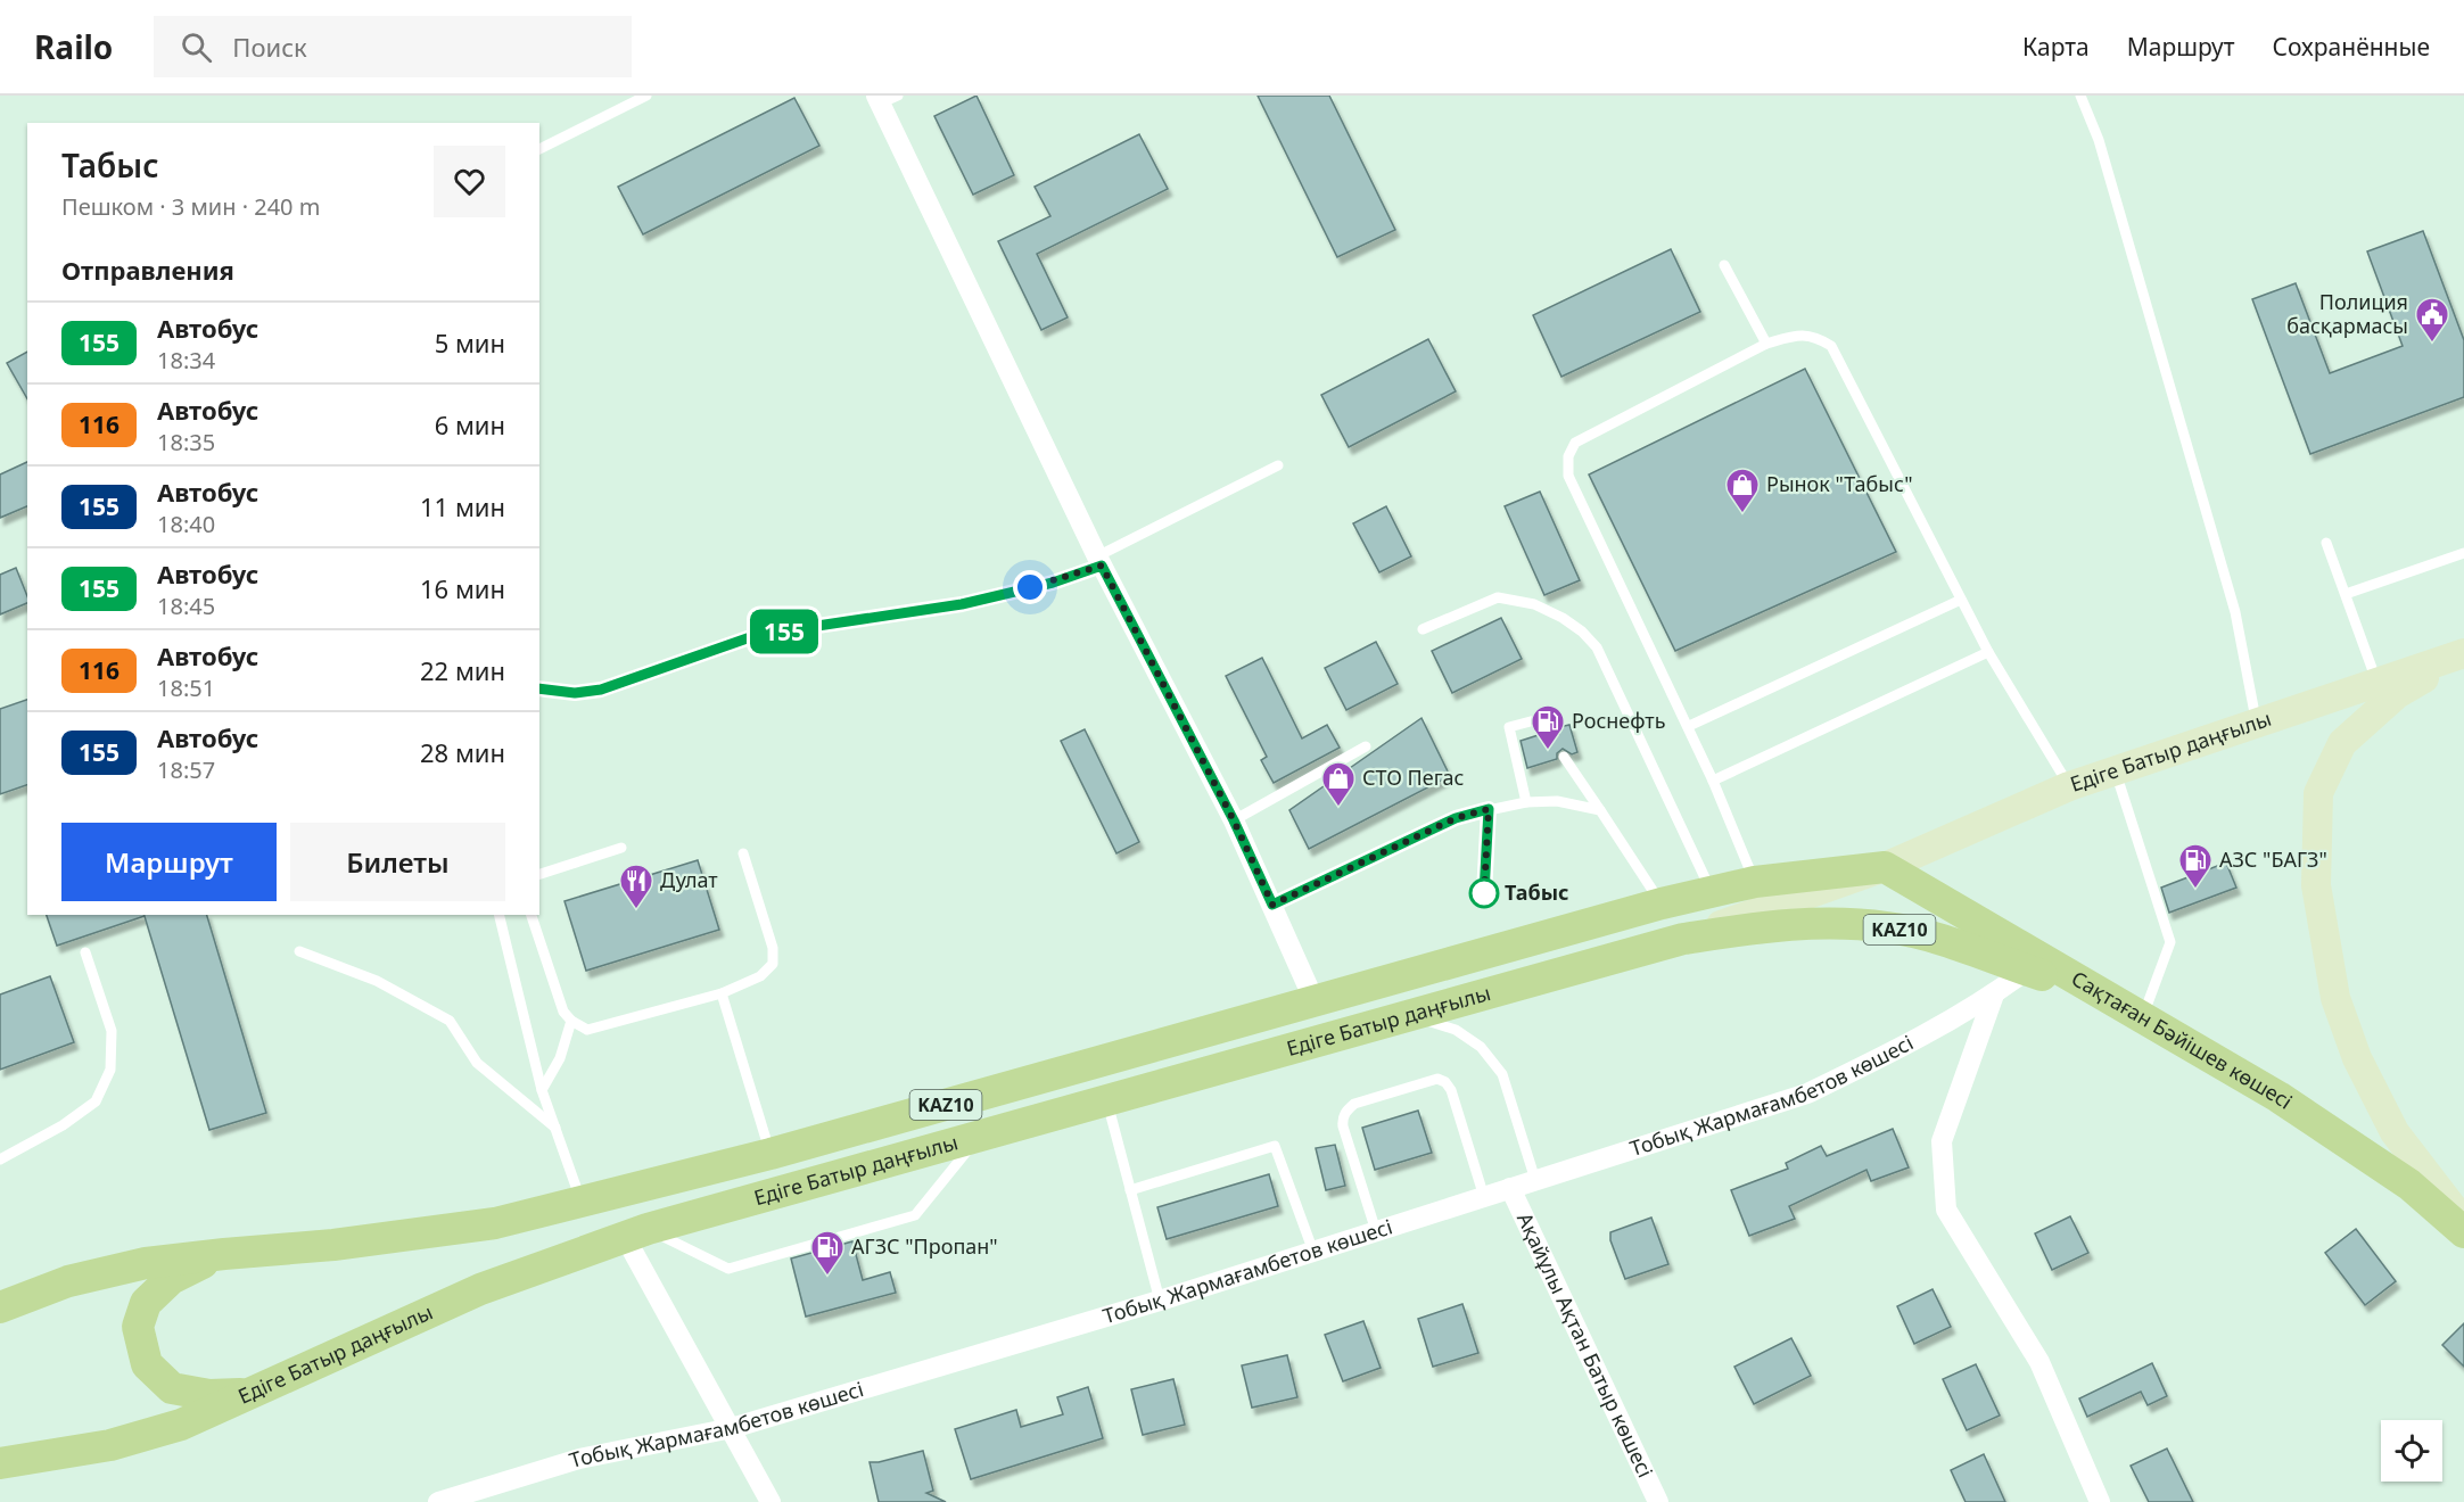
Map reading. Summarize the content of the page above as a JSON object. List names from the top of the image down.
{
  "streets": {
    "main road": ["Едіге Батыр даңғылы", "KAZ10", "Сақтаған Бәйішев көшесі"],
    "street": ["Тобық Жармағамбетов көшесі", "Ақайұлы Ақтан Батыр көшесі"]
  },
  "crossings": [
    ["Едіге Батыр даңғылы", "KAZ10"],
    ["Едіге Батыр даңғылы", "Сақтаған Бәйішев көшесі"],
    ["KAZ10", "Сақтаған Бәйішев көшесі"],
    ["KAZ10", "Тобық Жармағамбетов көшесі"],
    ["Тобық Жармағамбетов көшесі", "Ақайұлы Ақтан Батыр көшесі"]
  ],
  "places": {
    "public building": ["Полиция басқармасы"],
    "shop": ["Рынок \"Табыс\"", "СТО Пегас"],
    "fuel station": ["Роснефть", "АЗС \"БАГЗ\"", "АГЗС \"Пропан\""],
    "other": ["Табыс"],
    "restaurant": ["Дулат"]
  },
  "lines": ["bus line 155"],
  "page": {
    "header": "Railo",
    "search": "Поиск",
    "nav": ["Карта", "Маршрут", "Сохранённые"],
    "on_map": "155",
    "heading": [
      ["Табыс", "Пешком · 3 мин · 240 m"],
      "Отправления"
    ],
    "list": [
      {
        "mark": "155",
        "name": "Автобус",
        "note": "18:34",
        "value": "5 мин"
      },
      {
        "mark": "116",
        "name": "Автобус",
        "note": "18:35",
        "value": "6 мин"
      },
      {
        "mark": "155",
        "name": "Автобус",
        "note": "18:40",
        "value": "11 мин"
      },
      {
        "mark": "155",
        "name": "Автобус",
        "note": "18:45",
        "value": "16 мин"
      },
      {
        "mark": "116",
        "name": "Автобус",
        "note": "18:51",
        "value": "22 мин"
      },
      {
        "mark": "155",
        "name": "Автобус",
        "note": "18:57",
        "value": "28 мин"
      }
    ],
    "buttons": ["Маршрут", "Билеты"]
  }
}
